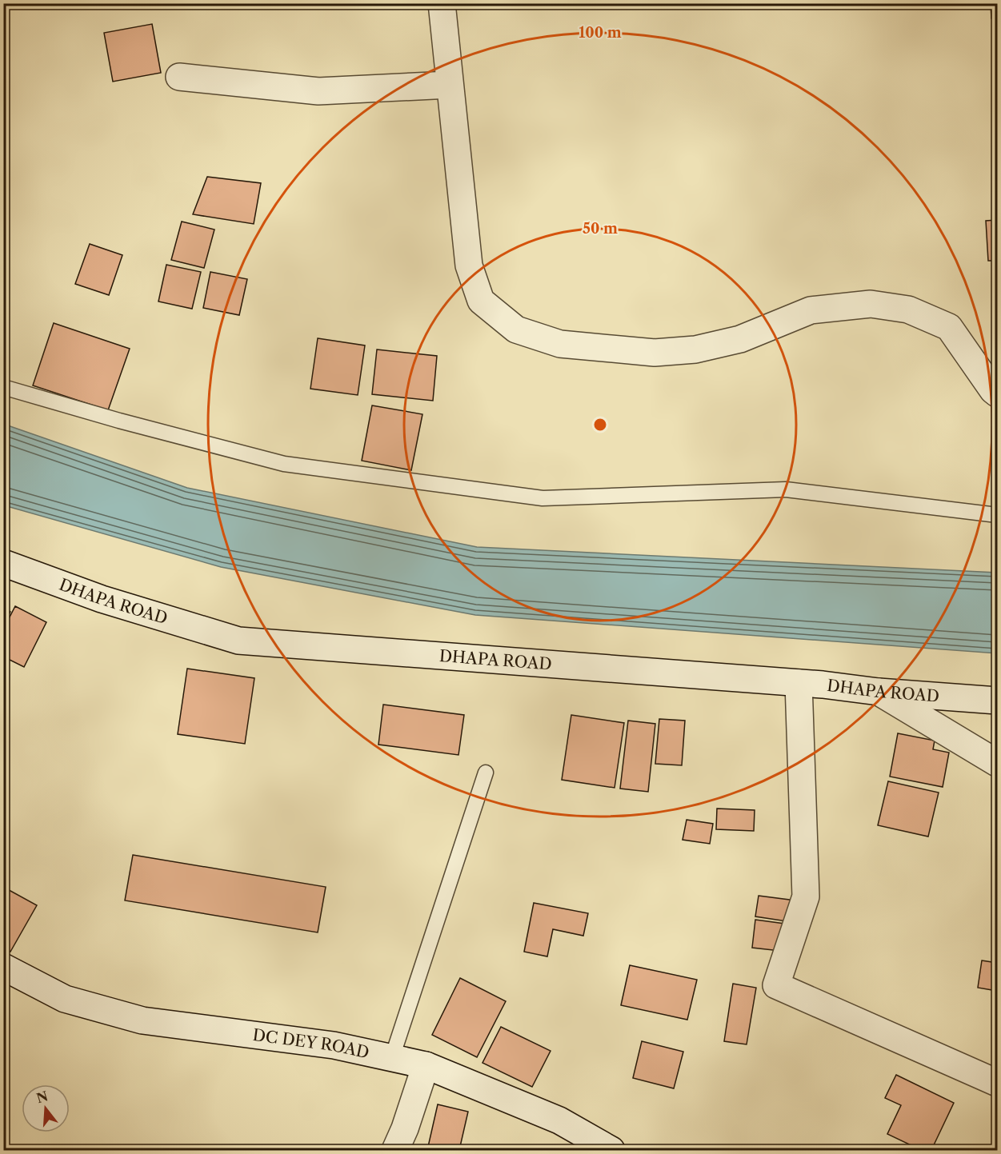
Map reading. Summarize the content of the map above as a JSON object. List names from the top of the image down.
{
  "streets": {
    "street": ["DHAPA ROAD", "DC DEY ROAD"]
  },
  "north": "top",
  "rings": ["100 m", "50 m"]
}
